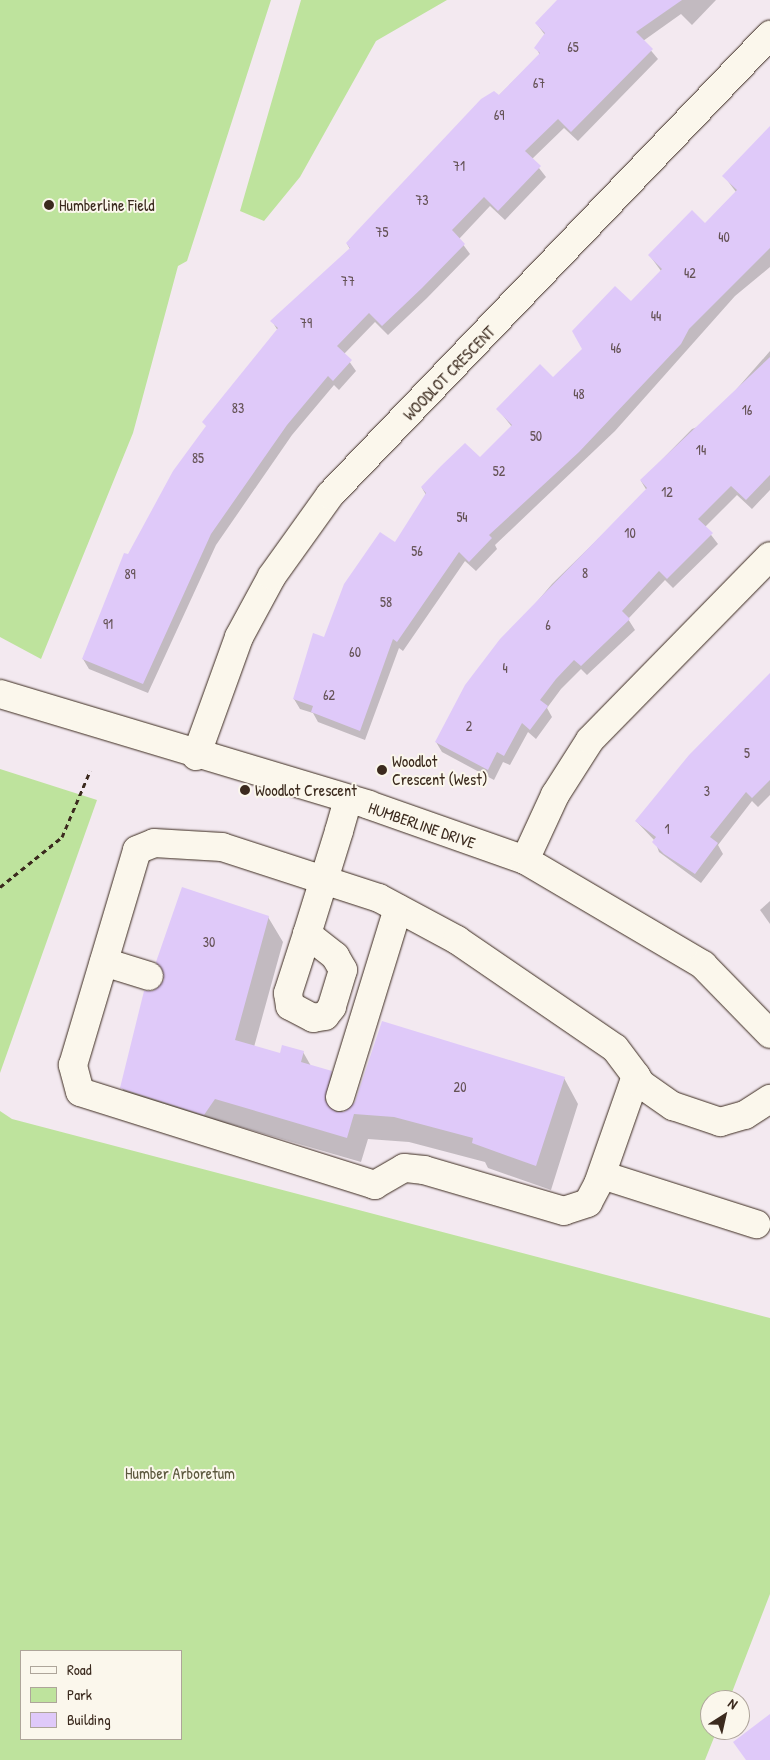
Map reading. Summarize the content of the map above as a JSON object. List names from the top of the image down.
{
  "streets": {
    "street": ["WOODLOT CRESCENT", "HUMBERLINE DRIVE"]
  },
  "crossings": [
    ["WOODLOT CRESCENT", "HUMBERLINE DRIVE"]
  ],
  "parks": ["Humber Arboretum"],
  "places": ["Humberline Field", "Woodlot Crescent (West)", "Woodlot Crescent"],
  "house_numbers": [
    "65",
    "67",
    "69",
    "71",
    "73",
    "75",
    "40",
    "42",
    "77",
    "44",
    "79",
    "46",
    "48",
    "83",
    "16",
    "50",
    "14",
    "85",
    "52",
    "12",
    "54",
    "10",
    "56",
    "8",
    "89",
    "58",
    "91",
    "6",
    "60",
    "4",
    "62",
    "2",
    "5",
    "3",
    "1",
    "30",
    "20"
  ],
  "legend": ["Road", "Park", "Building"],
  "north": "top right"
}
